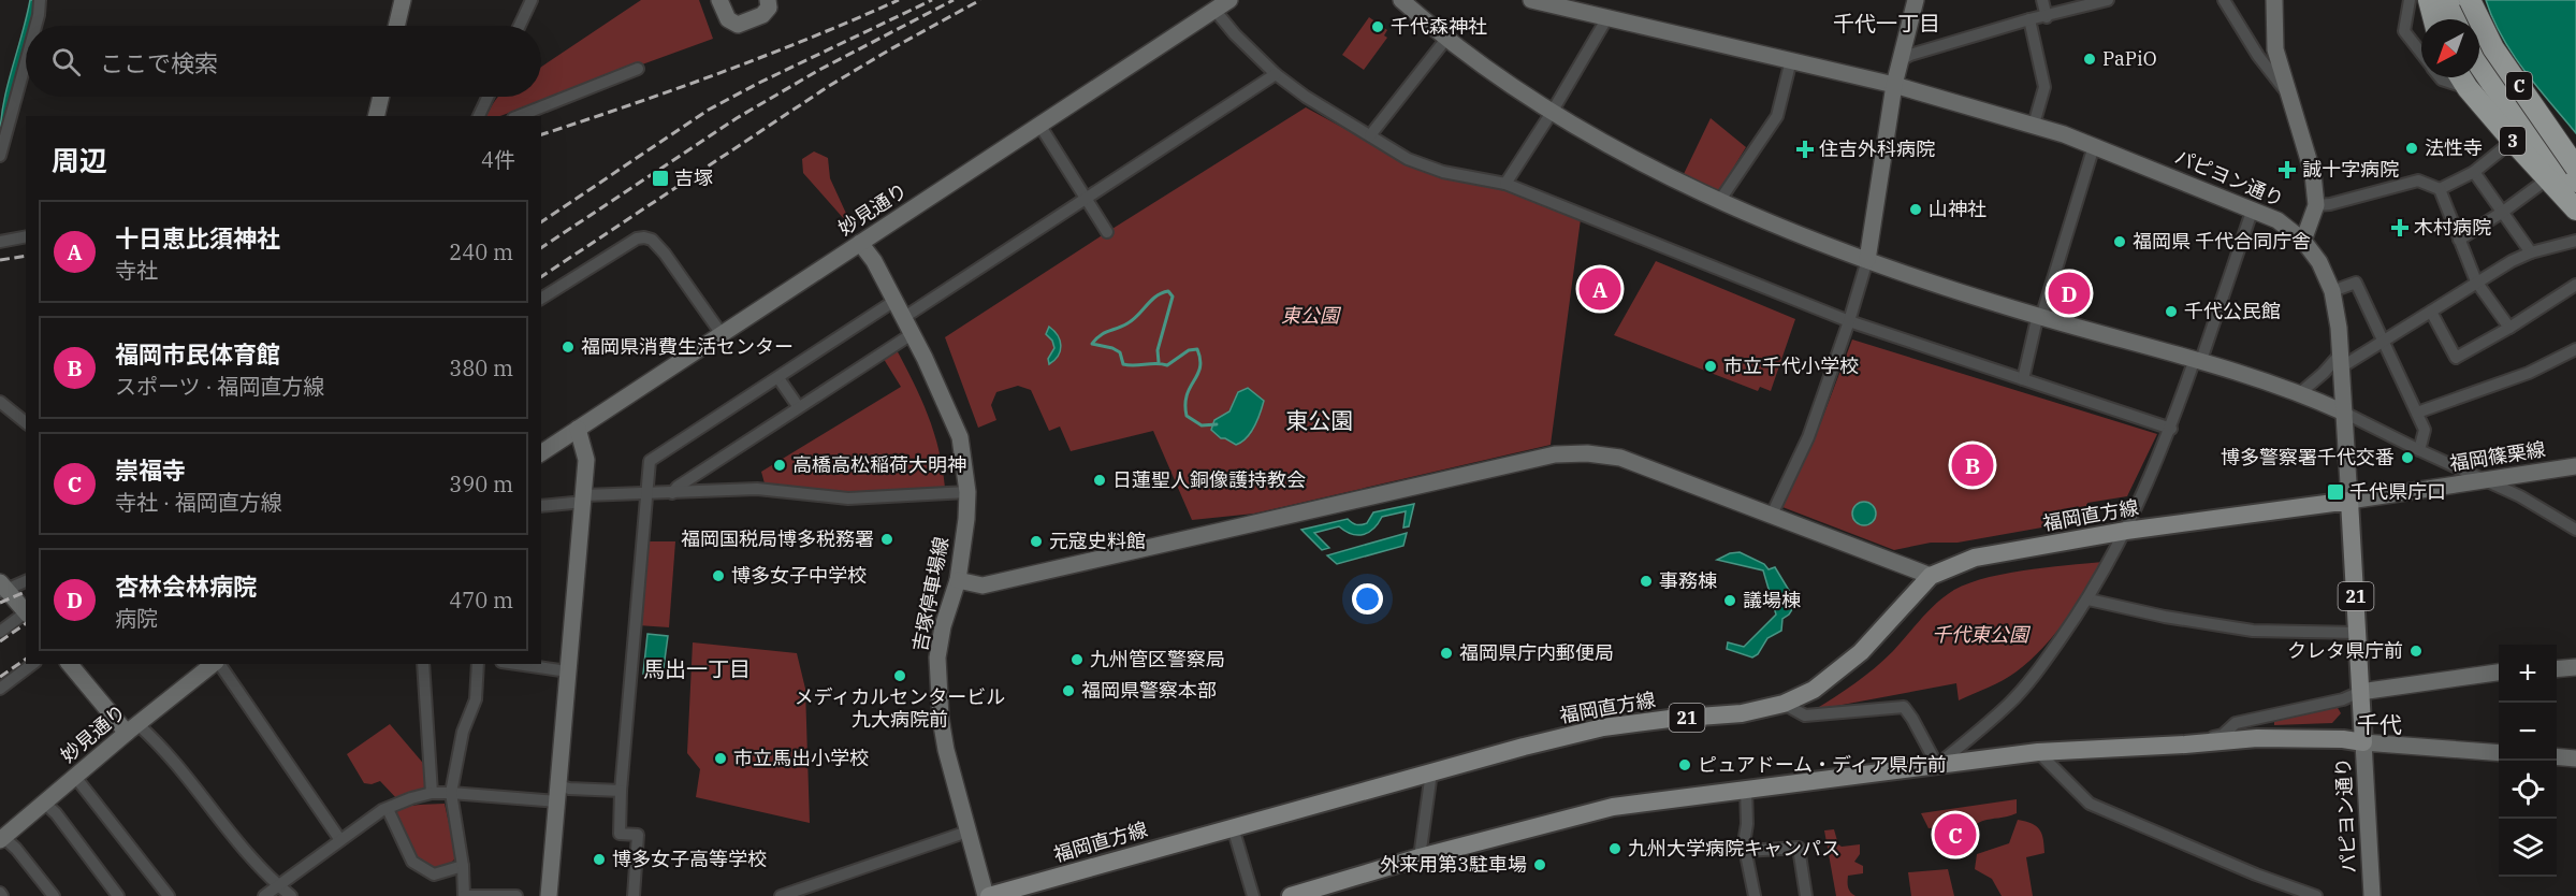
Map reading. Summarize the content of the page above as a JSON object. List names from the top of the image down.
{
  "streets": {
    "highway": ["C", "3"],
    "main road": [
      "パピヨン通り",
      "妙見通り",
      "福岡篠栗線",
      "福岡直方線",
      "吉塚停車場線",
      "21"
    ]
  },
  "crossings": [
    ["パピヨン通り", "福岡篠栗線"],
    ["パピヨン通り", "福岡直方線"],
    ["妙見通り", "吉塚停車場線"],
    ["福岡篠栗線", "福岡直方線"],
    ["福岡直方線", "吉塚停車場線"]
  ],
  "districts": [
    "千代一丁目",
    "東公園",
    "馬出一丁目",
    "千代"
  ],
  "parks": ["東公園", "千代東公園"],
  "places": {
    "other": [
      "千代森神社",
      "PaPiO",
      "法性寺",
      "山神社",
      "福岡県 千代合同庁舎",
      "千代公民館",
      "福岡県消費生活センター",
      "市立千代小学校",
      "博多警察署千代交番",
      "高橋高松稲荷大明神",
      "日蓮聖人銅像護持教会",
      "福岡国税局博多税務署",
      "元寇史料館",
      "博多女子中学校",
      "事務棟",
      "議場棟",
      "クレタ県庁前",
      "福岡県庁内郵便局",
      "九州管区警察局",
      "メディカルセンタービル 九大病院前",
      "福岡県警察本部",
      "市立馬出小学校",
      "ピュアドーム・ディア県庁前",
      "九州大学病院キャンパス",
      "博多女子高等学校",
      "外来用第3駐車場"
    ],
    "health": ["住吉外科病院", "誠十字病院", "木村病院"],
    "transit": ["吉塚", "千代県庁口"]
  },
  "north": "bottom left",
  "page": {
    "search": "ここで検索",
    "heading": ["周辺", "4件"],
    "list": [
      {
        "mark": "A",
        "name": "十日恵比須神社",
        "note": "寺社",
        "value": "240 m"
      },
      {
        "mark": "B",
        "name": "福岡市民体育館",
        "note": "スポーツ · 福岡直方線",
        "value": "380 m"
      },
      {
        "mark": "C",
        "name": "崇福寺",
        "note": "寺社 · 福岡直方線",
        "value": "390 m"
      },
      {
        "mark": "D",
        "name": "杏林会林病院",
        "note": "病院",
        "value": "470 m"
      }
    ],
    "pins": [
      "A",
      "D",
      "B",
      "C"
    ],
    "map_buttons": ["+", "−"]
  }
}
